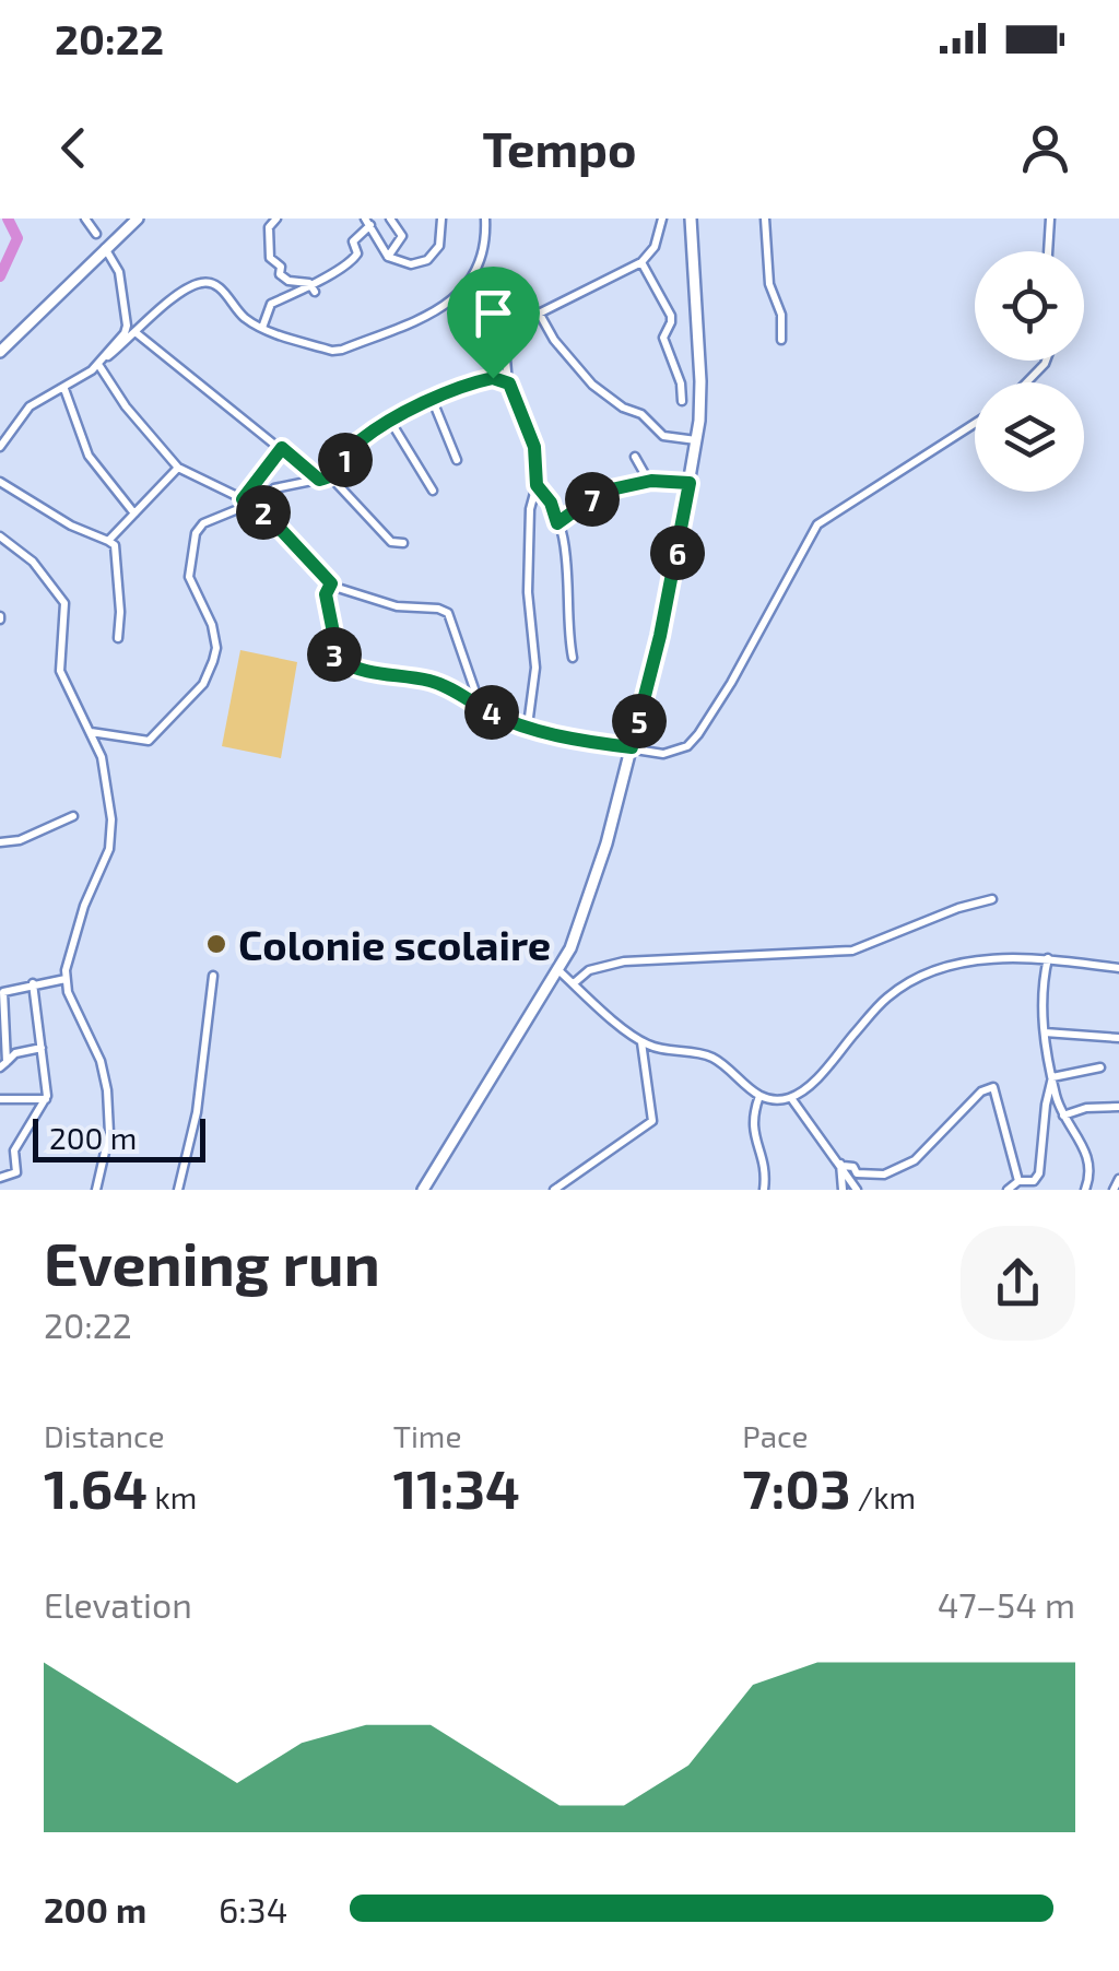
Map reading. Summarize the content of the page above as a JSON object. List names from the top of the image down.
{
  "places": ["Colonie scolaire"],
  "scale_bar": "200 m",
  "page": {
    "status": "20:22",
    "header": "Tempo",
    "pins": [
      "1",
      "7",
      "2",
      "6",
      "3",
      "4",
      "5"
    ],
    "scale": "200 m",
    "heading": ["Evening run", "20:22"],
    "stats": [
      ["Distance", "1.64 km"],
      ["Time", "11:34"],
      ["Pace", "7:03 /km"]
    ],
    "chart": ["Elevation", "47–54 m"],
    "list": [
      {
        "name": "200 m",
        "note": "6:34"
      }
    ]
  }
}
